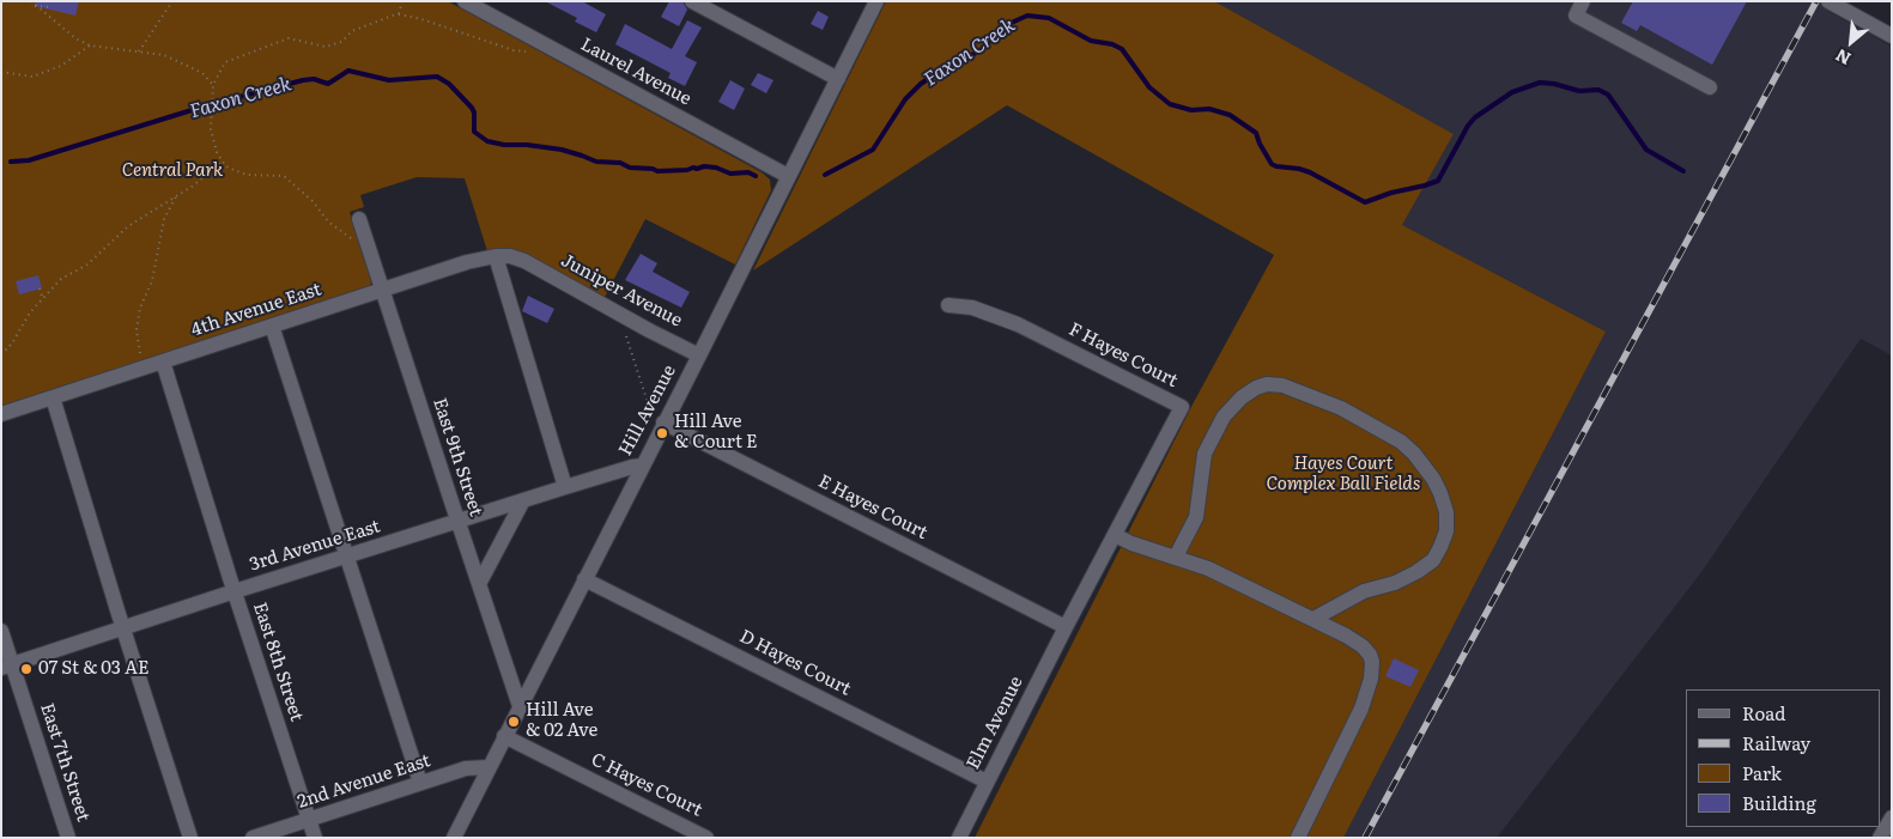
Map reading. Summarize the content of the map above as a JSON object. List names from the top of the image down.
{
  "streets": {
    "street": [
      "Laurel Avenue",
      "Juniper Avenue",
      "4th Avenue East",
      "F Hayes Court",
      "Hill Avenue",
      "East 9th Street",
      "E Hayes Court",
      "3rd Avenue East",
      "East 8th Street",
      "D Hayes Court",
      "Elm Avenue",
      "East 7th Street",
      "2nd Avenue East",
      "C Hayes Court"
    ]
  },
  "crossings": [
    ["Laurel Avenue", "Hill Avenue"],
    ["Juniper Avenue", "4th Avenue East"],
    ["Juniper Avenue", "Hill Avenue"],
    ["4th Avenue East", "East 9th Street"],
    ["4th Avenue East", "East 8th Street"],
    ["F Hayes Court", "E Hayes Court"],
    ["F Hayes Court", "Elm Avenue"],
    ["Hill Avenue", "East 9th Street"],
    ["Hill Avenue", "E Hayes Court"],
    ["Hill Avenue", "3rd Avenue East"],
    ["Hill Avenue", "D Hayes Court"],
    ["Hill Avenue", "2nd Avenue East"],
    ["Hill Avenue", "C Hayes Court"],
    ["East 9th Street", "3rd Avenue East"],
    ["E Hayes Court", "Elm Avenue"],
    ["3rd Avenue East", "East 8th Street"],
    ["3rd Avenue East", "East 7th Street"],
    ["East 8th Street", "2nd Avenue East"],
    ["D Hayes Court", "Elm Avenue"]
  ],
  "water": ["Faxon Creek"],
  "parks": ["Central Park", "Hayes Court Complex Ball Fields"],
  "places": ["Hill Ave & Court E", "07 St & 03 AE", "Hill Ave & 02 Ave"],
  "legend": [
    "Road",
    "Railway",
    "Park",
    "Building"
  ],
  "north": "bottom left"
}
